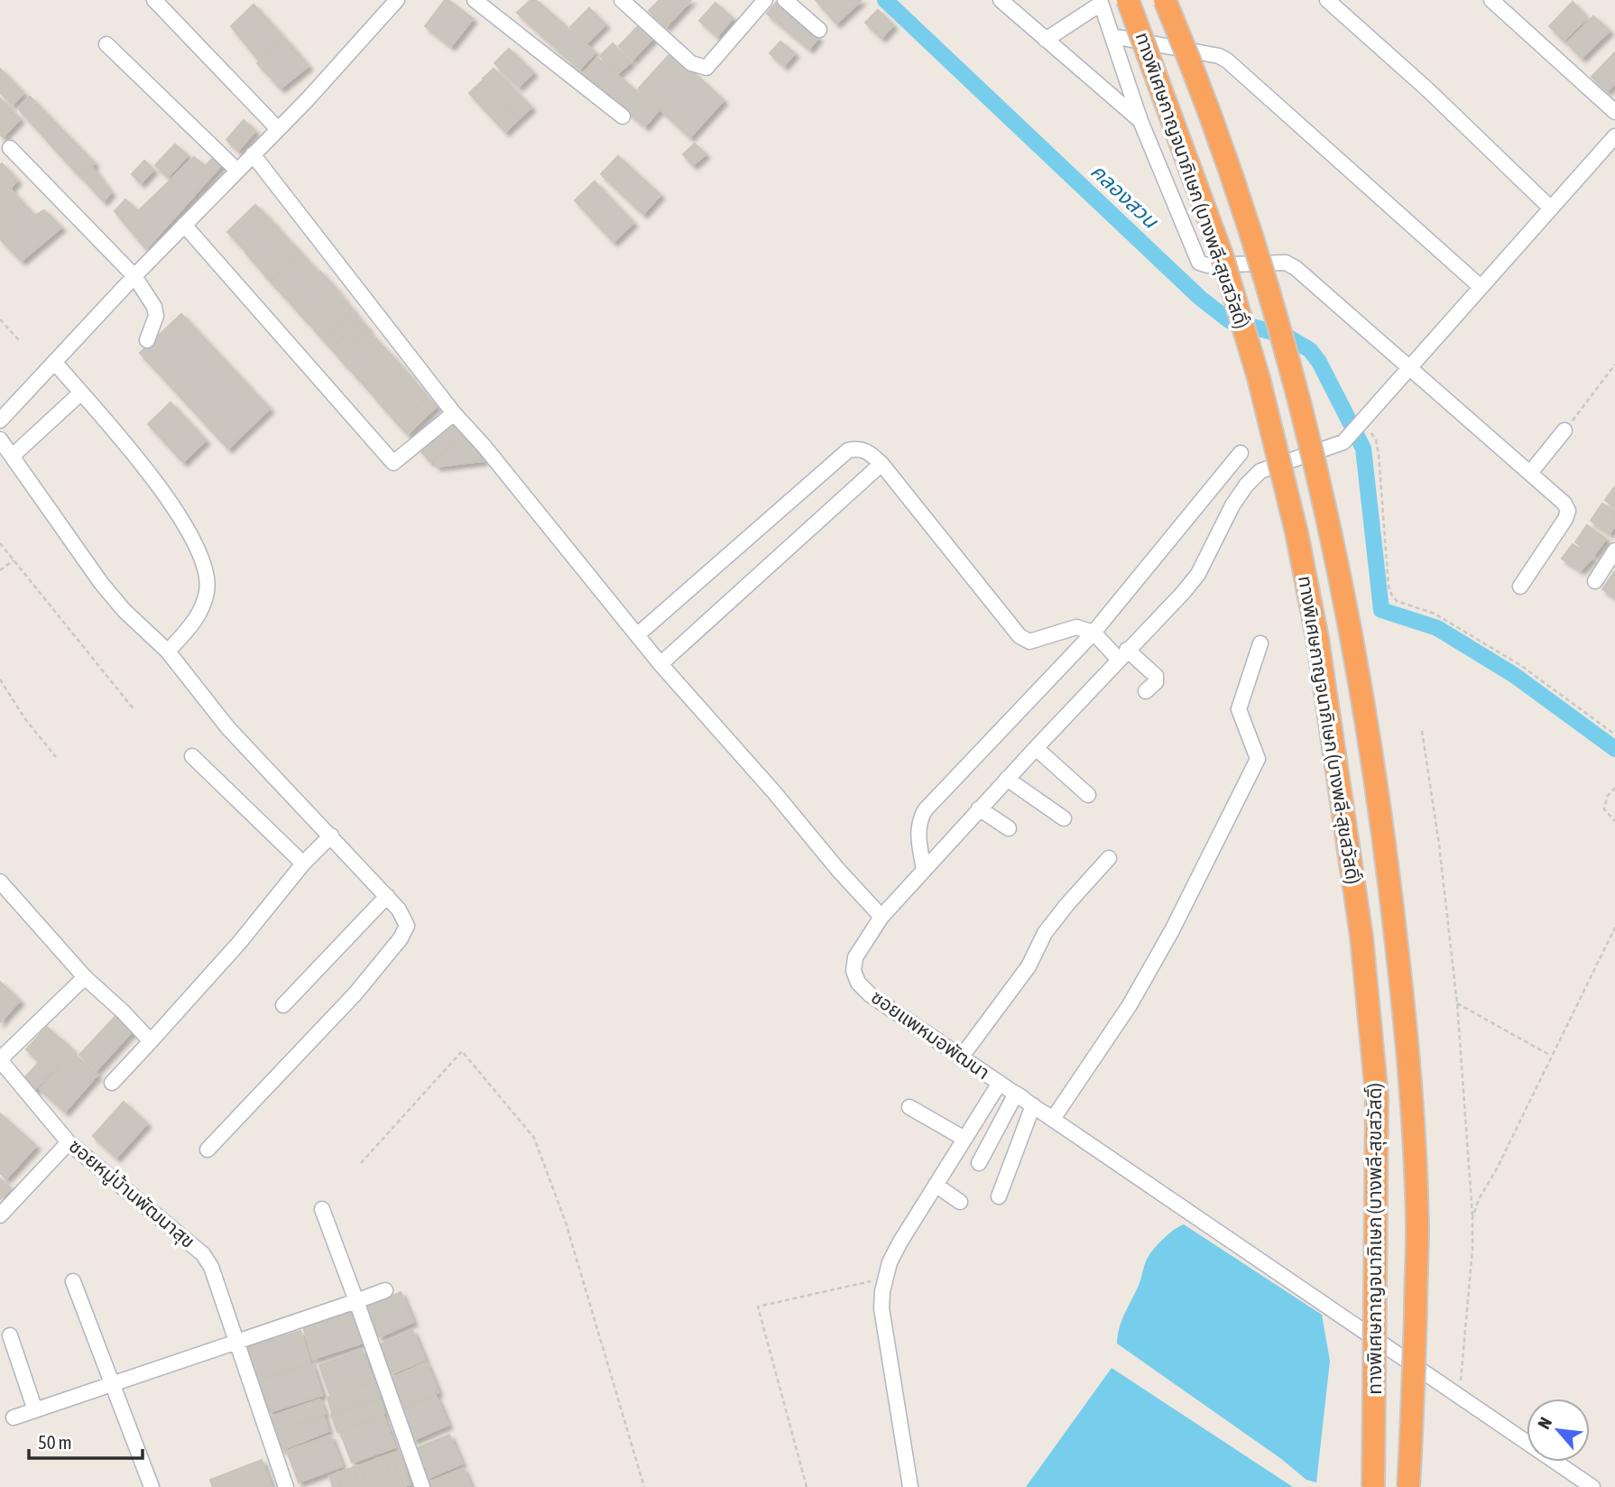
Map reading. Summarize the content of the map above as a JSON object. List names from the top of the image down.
{
  "streets": {
    "highway": ["ทางพิเศษกาญจนาภิเษก (บางพลี-สุขสวัสดิ์)"],
    "street": ["ซอยแพหมอพัฒนา", "ซอยหมู่บ้านพัฒนาสุข"]
  },
  "water": ["คลองสวน"],
  "scale_bar": "50 m",
  "north": "top left"
}
